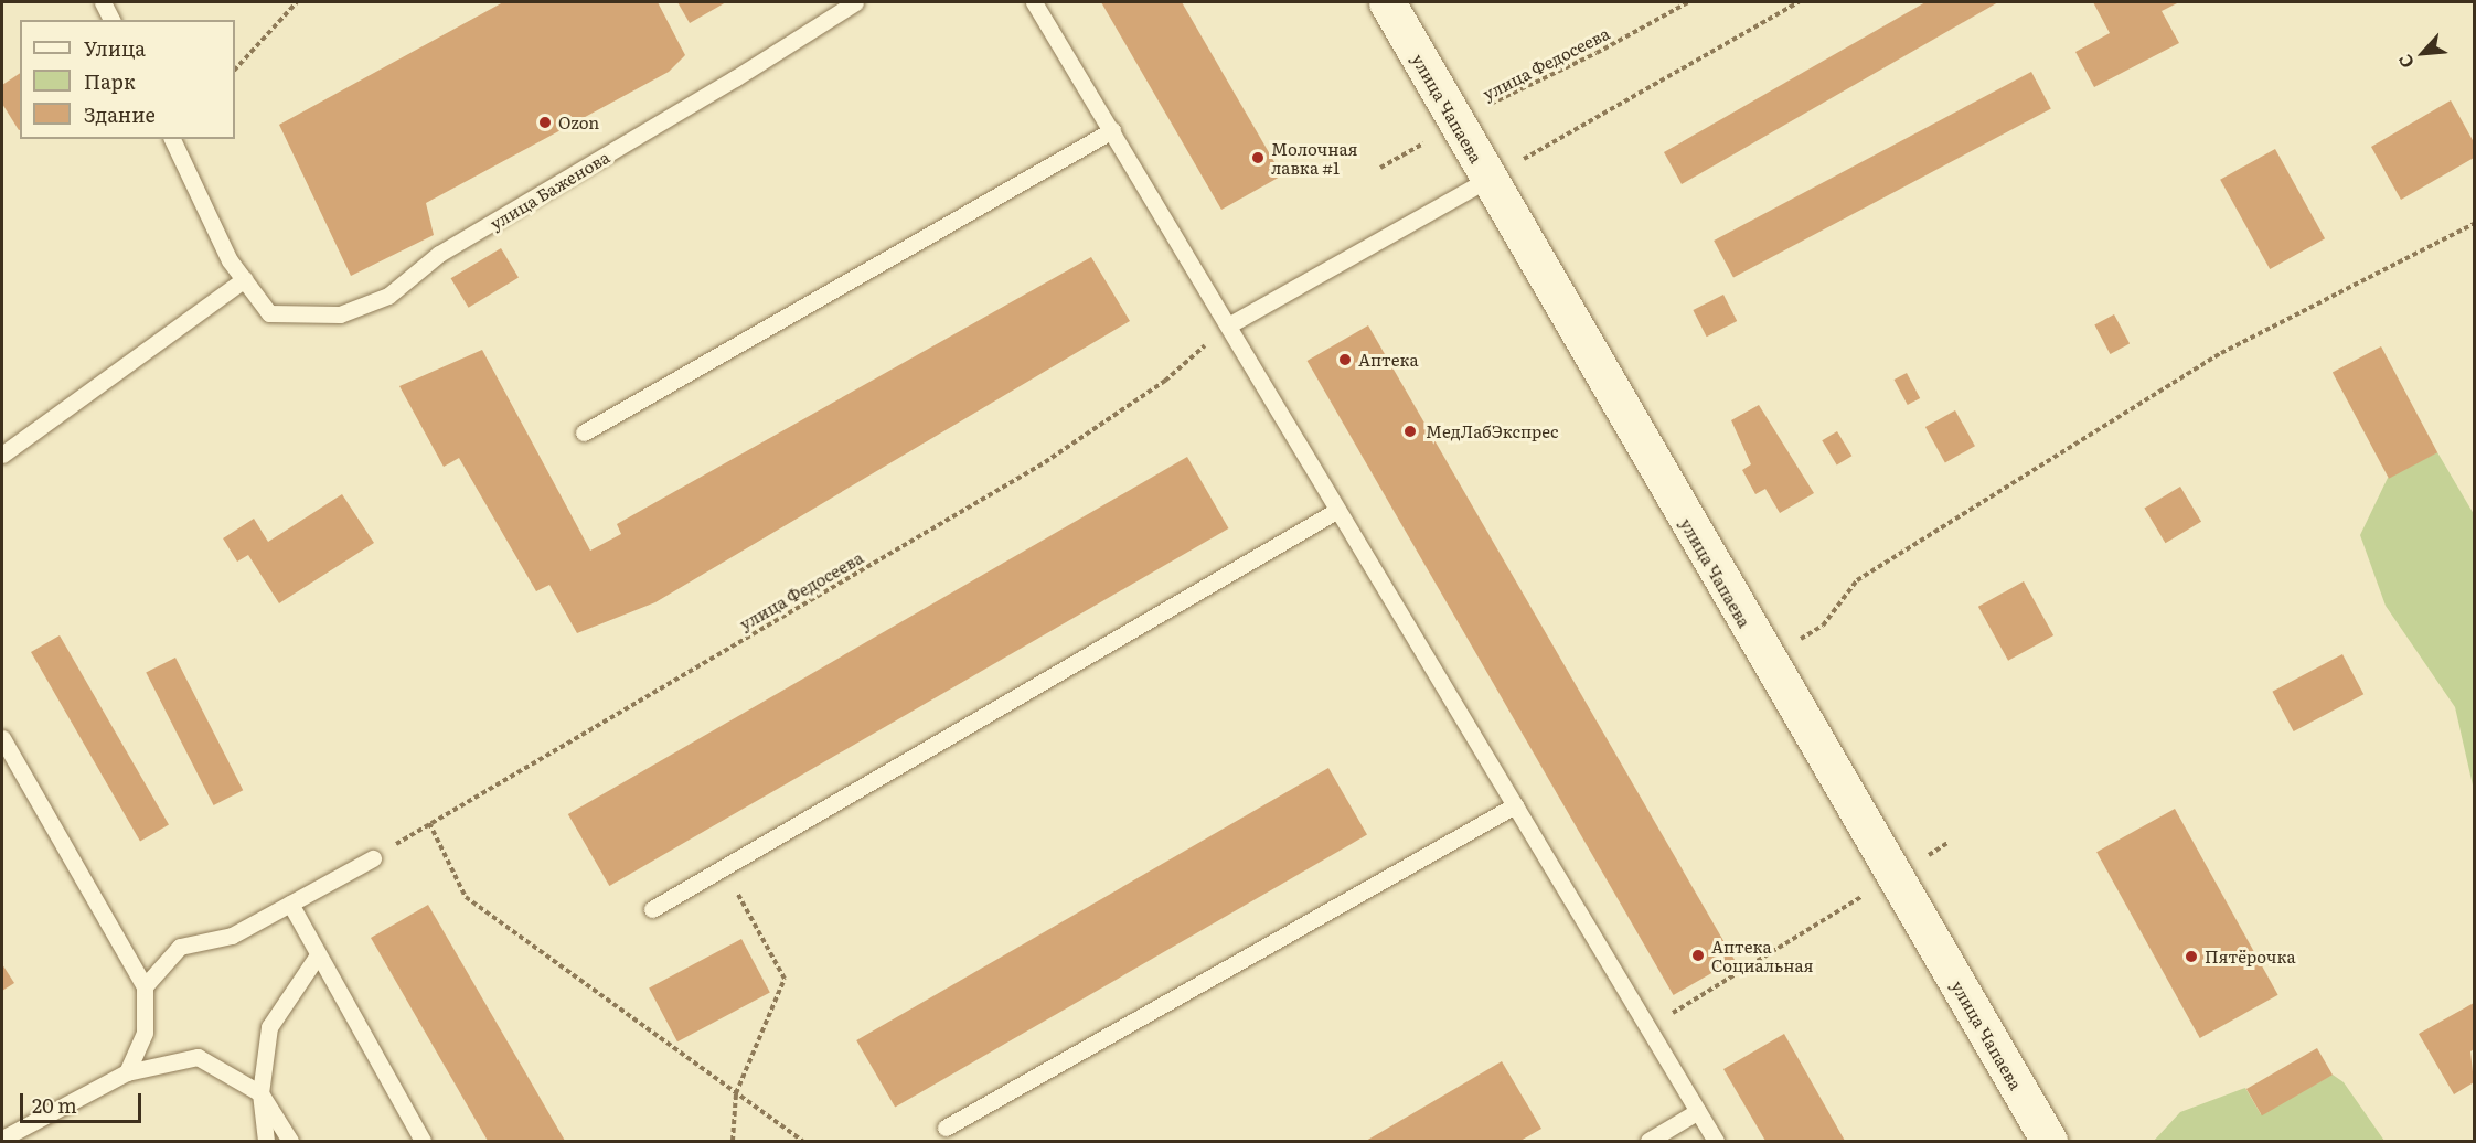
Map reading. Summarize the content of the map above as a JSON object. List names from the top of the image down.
{
  "streets": {
    "street": ["улица Чапаева"],
    "lane": ["улица Баженова"],
    "path": ["улица Федосеева"]
  },
  "crossings": [
    ["улица Федосеева", "улица Чапаева"]
  ],
  "places": [
    "Ozon",
    "Молочная лавка #1",
    "Аптека",
    "МедЛабЭкспрес",
    "Аптека Социальная",
    "Пятёрочка"
  ],
  "legend": ["Улица", "Парк", "Здание"],
  "scale_bar": "20 m",
  "north": "bottom left"
}
